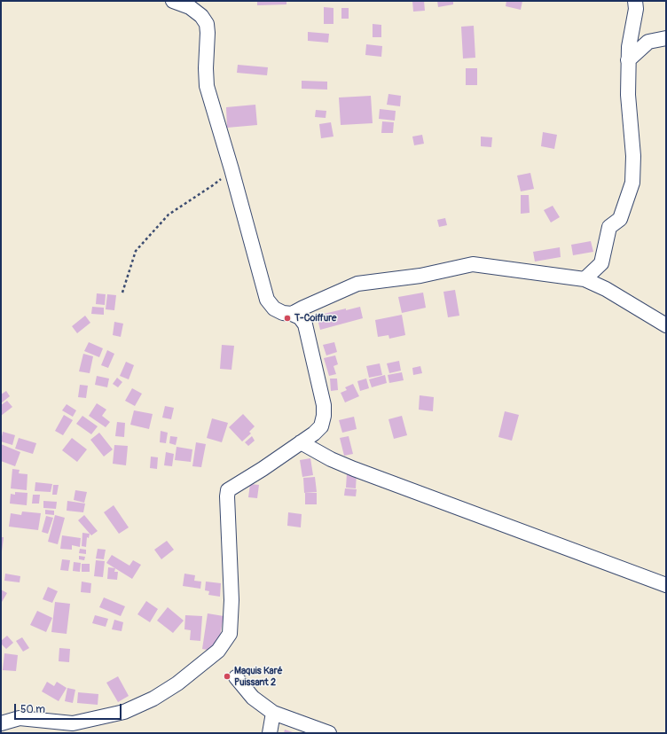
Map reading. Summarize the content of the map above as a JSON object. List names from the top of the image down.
{
  "places": ["T-Coiffure", "Maquis Karé Puissant 2"],
  "scale_bar": "50 m"
}
